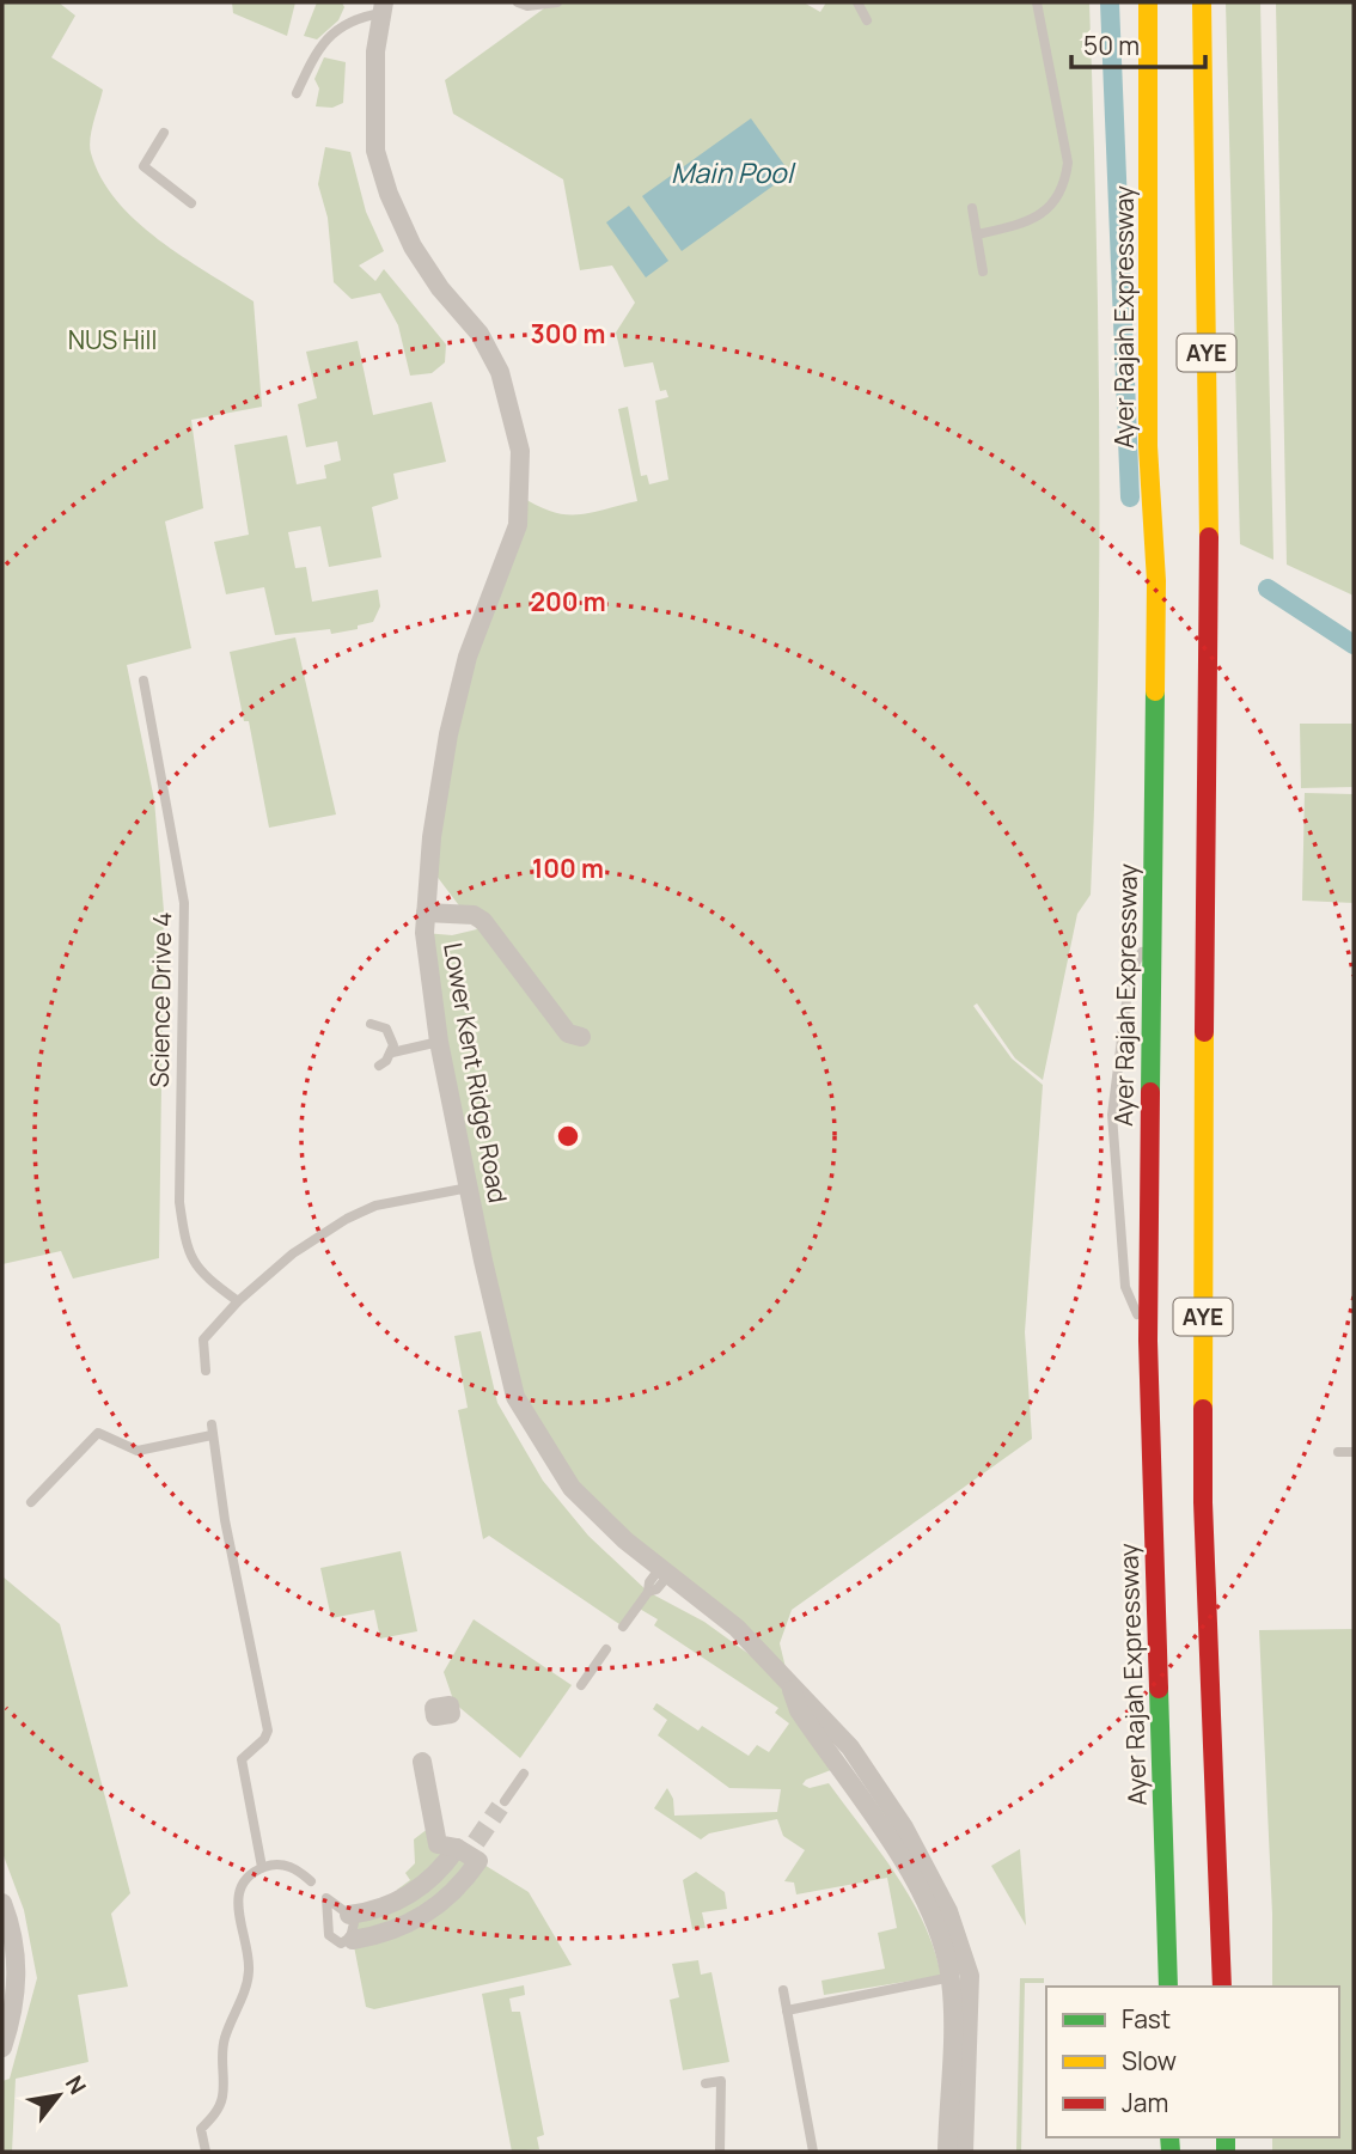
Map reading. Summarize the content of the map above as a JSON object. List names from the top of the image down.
{
  "streets": {
    "highway": ["Ayer Rajah Expressway", "AYE"],
    "street": ["Lower Kent Ridge Road"],
    "lane": ["Science Drive 4"]
  },
  "water": ["Main Pool"],
  "parks": ["NUS Hill"],
  "legend": ["Fast", "Slow", "Jam"],
  "scale_bar": "50 m",
  "north": "top right",
  "rings": ["300 m", "200 m", "100 m"]
}
